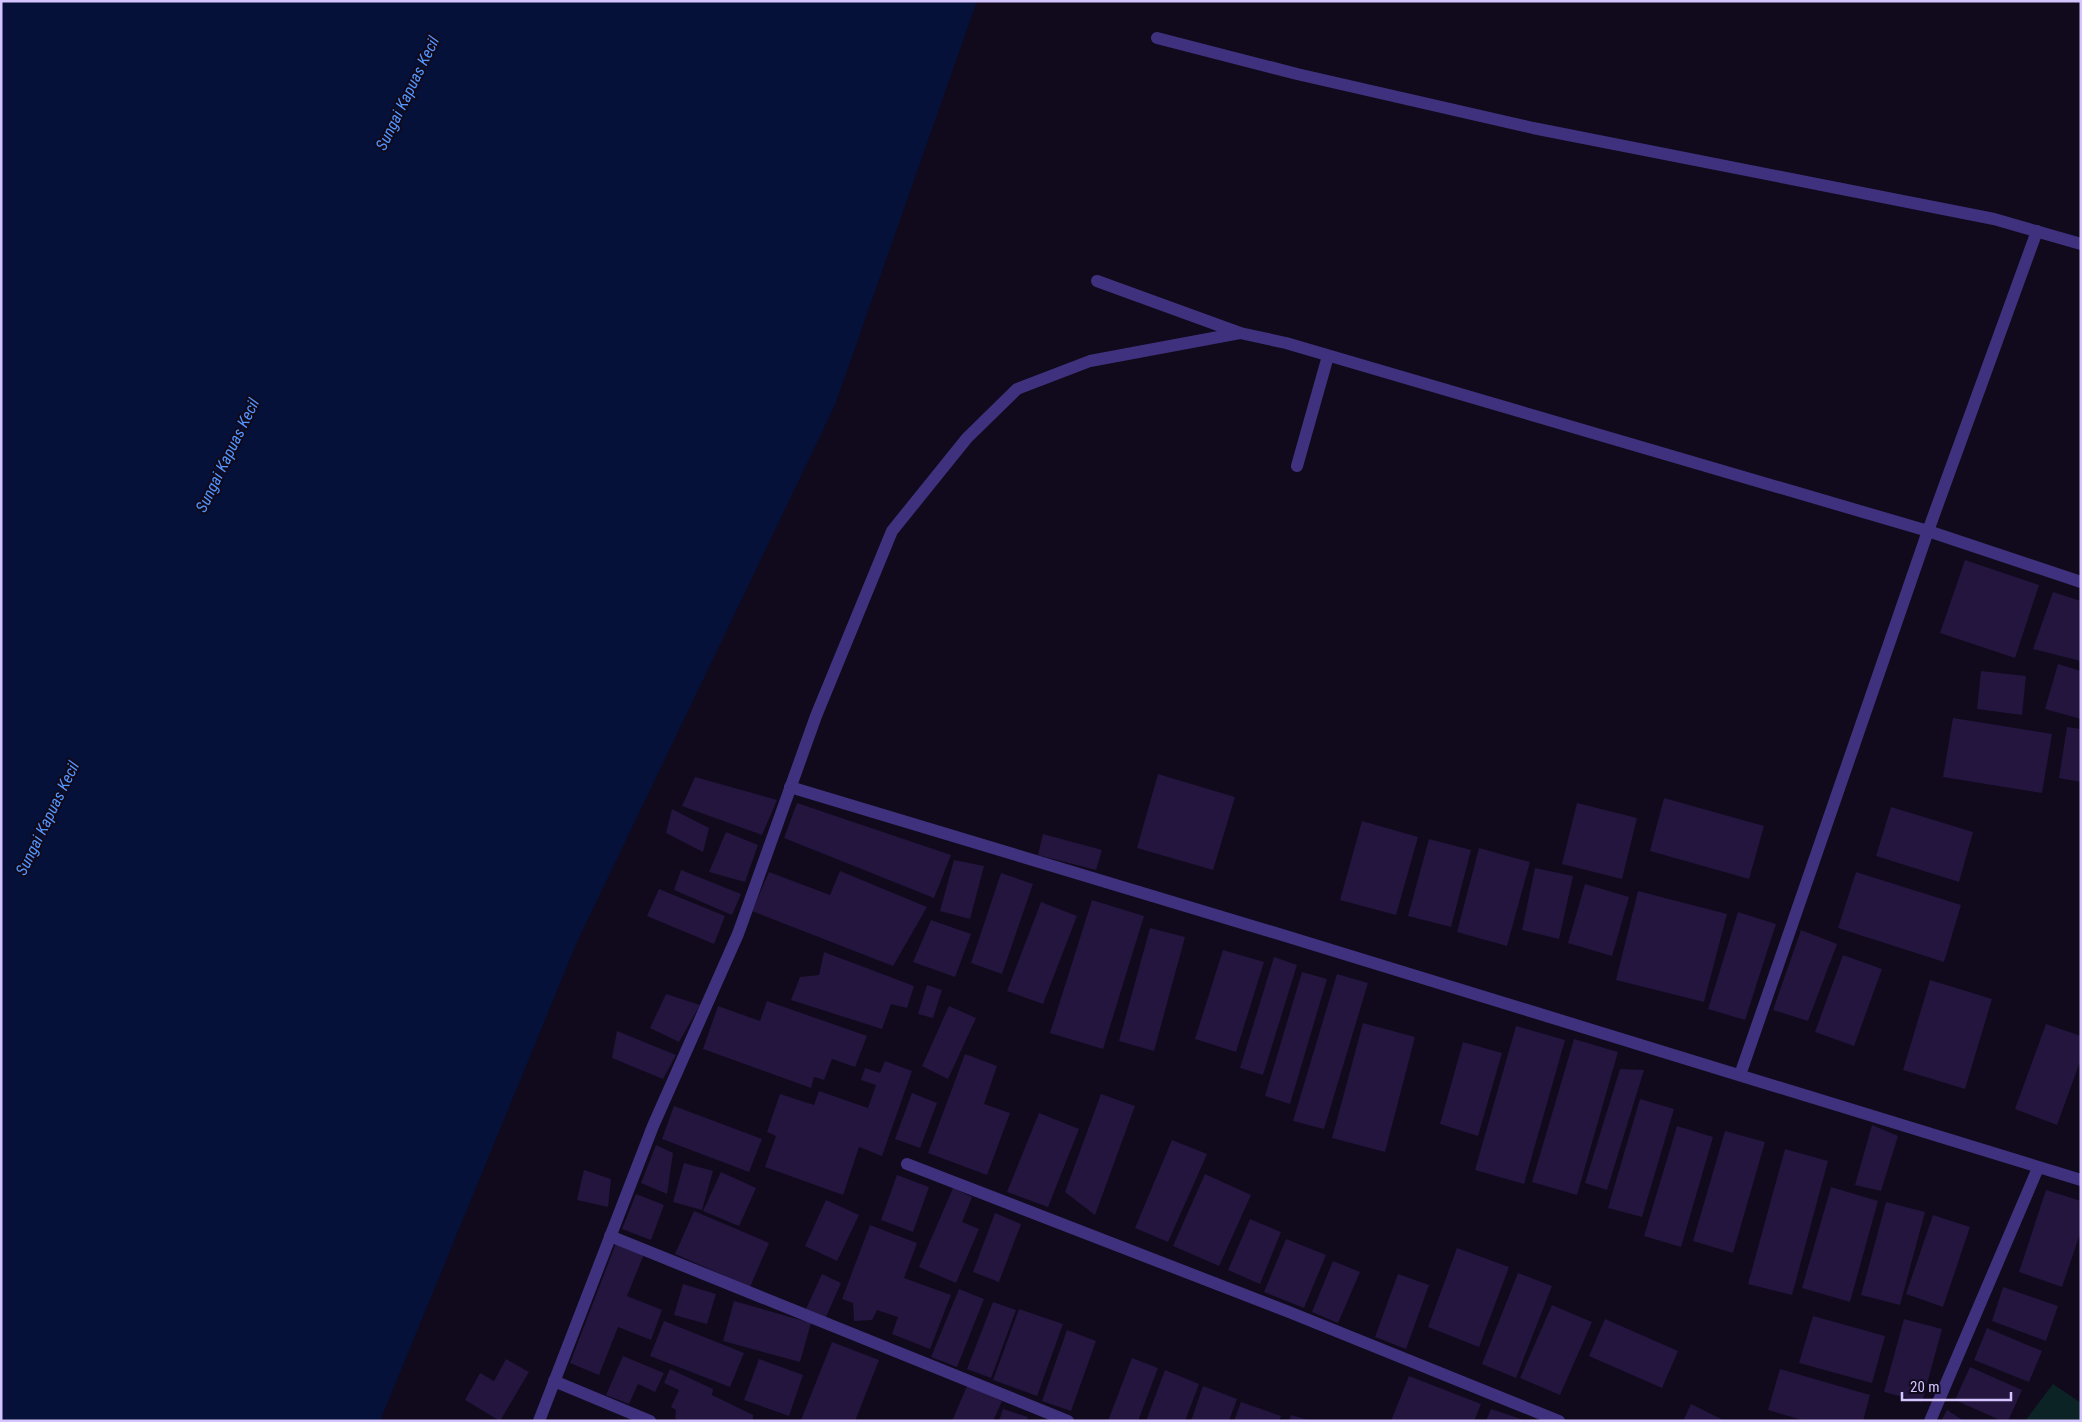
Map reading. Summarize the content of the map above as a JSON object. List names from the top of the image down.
{
  "water": ["Sungai Kapuas Kecil"],
  "scale_bar": "20 m"
}
